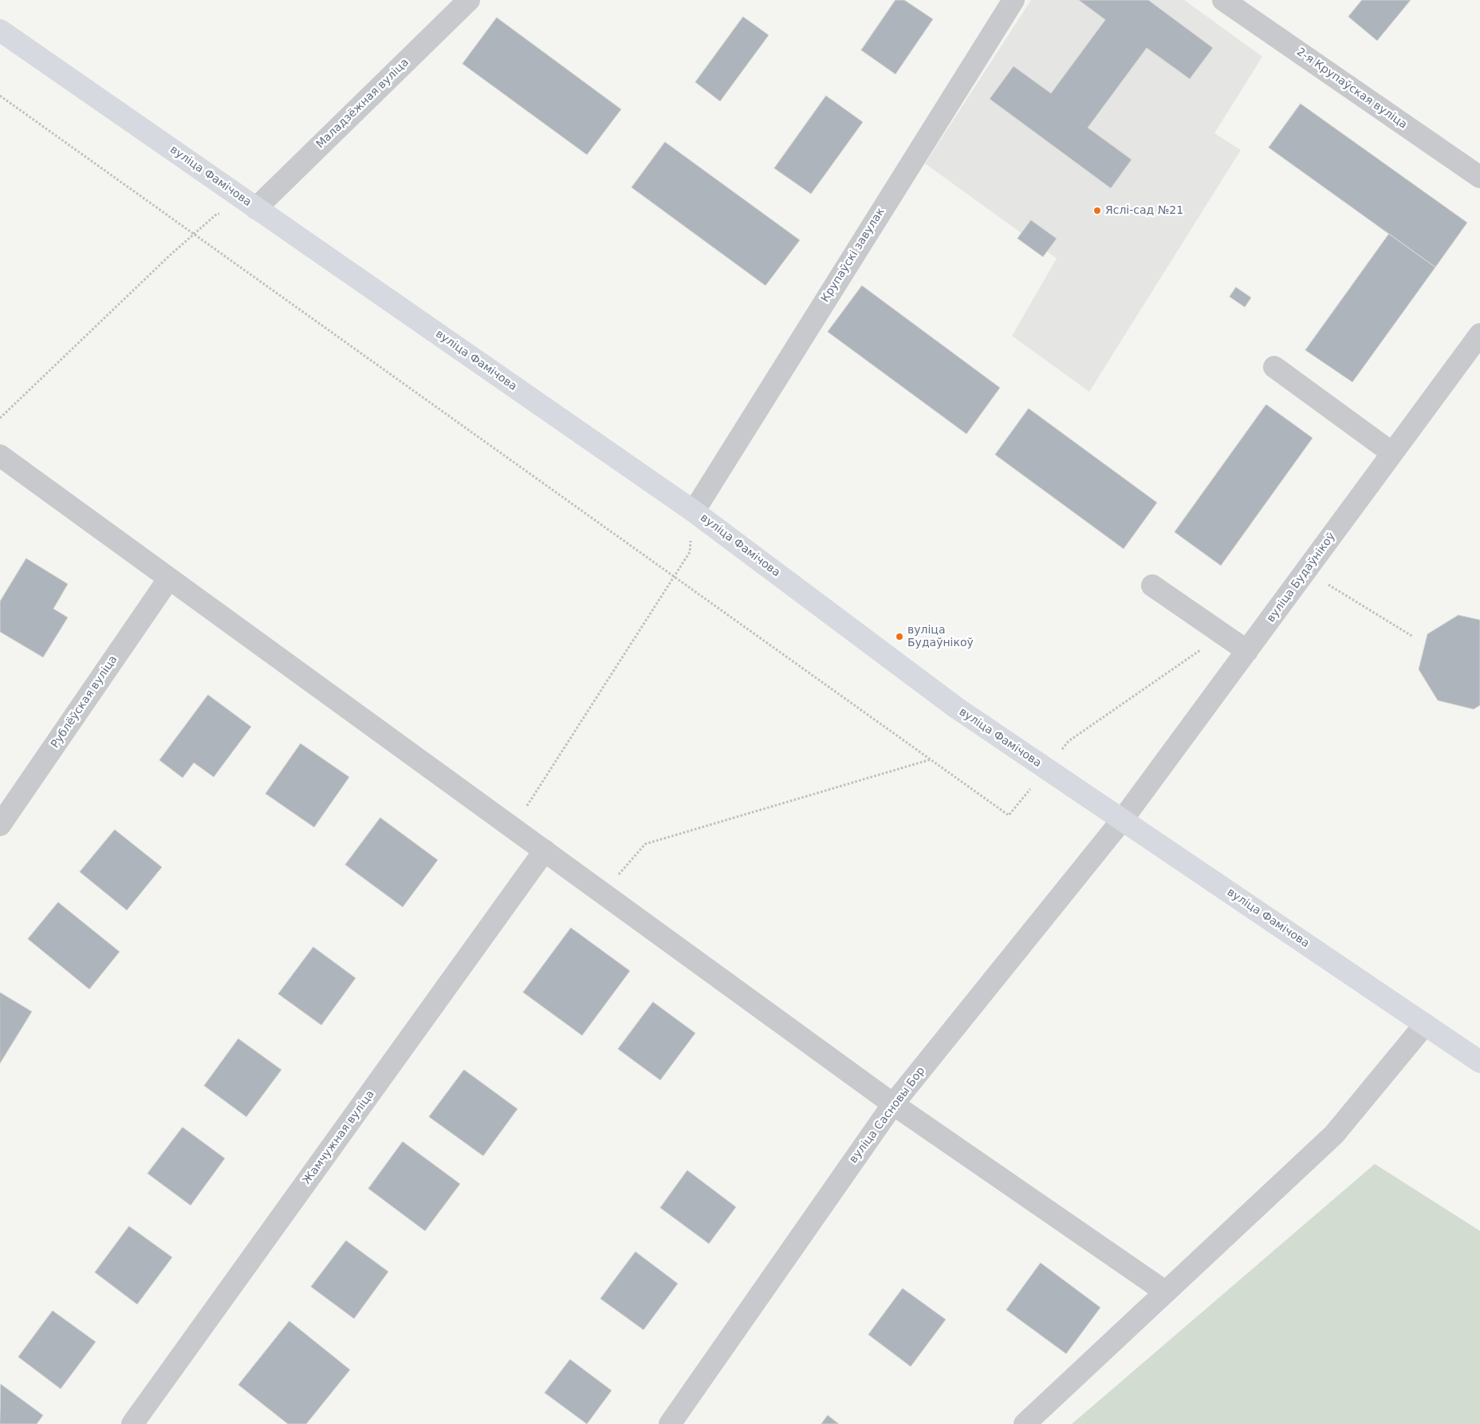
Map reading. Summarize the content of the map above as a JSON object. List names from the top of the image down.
{
  "streets": {
    "main road": ["вуліца Фамічова"],
    "street": [
      "2-я Крупаўская вуліца",
      "Маладзёжная вуліца",
      "Крупаўскі завулак",
      "вуліца Будаўнікоў",
      "Рублёўская вуліца",
      "вуліца Сасновы Бор",
      "Жамчужная вуліца"
    ]
  },
  "crossings": [
    ["Маладзёжная вуліца", "вуліца Фамічова"],
    ["вуліца Фамічова", "Крупаўскі завулак"],
    ["вуліца Фамічова", "вуліца Будаўнікоў"],
    ["вуліца Фамічова", "вуліца Сасновы Бор"],
    ["вуліца Будаўнікоў", "вуліца Сасновы Бор"]
  ],
  "places": ["Яслі-сад №21", "вуліца Будаўнікоў"]
}
